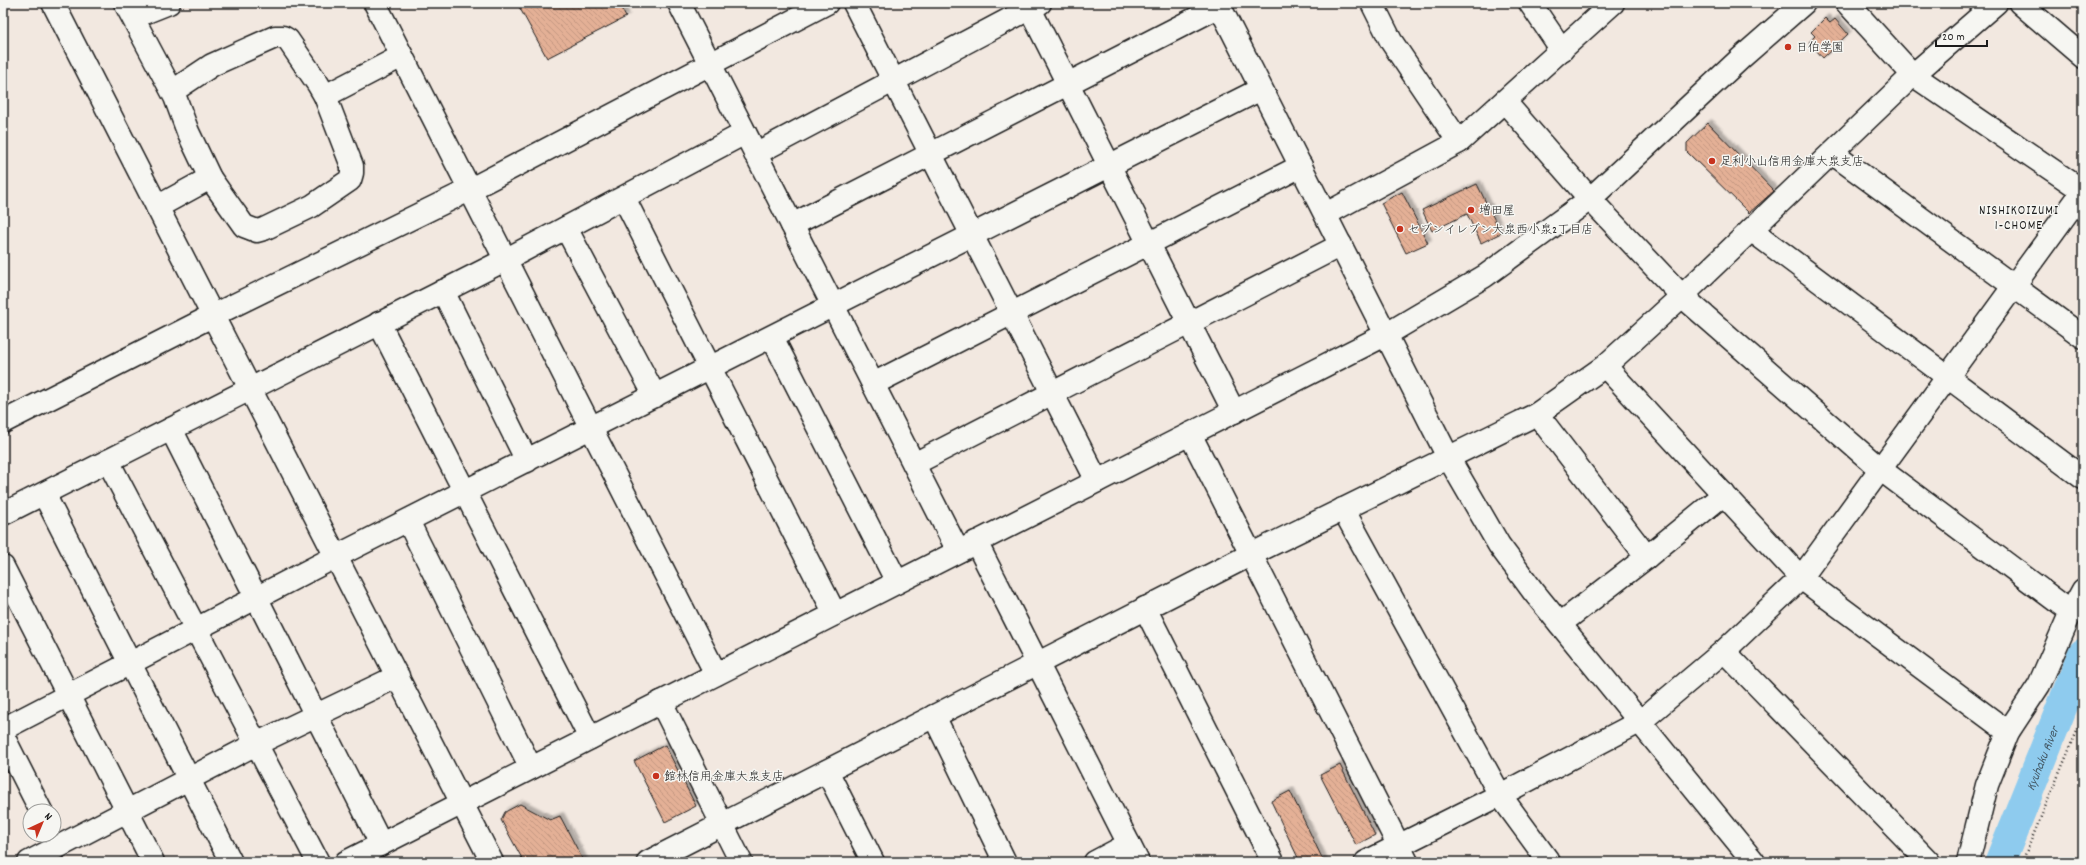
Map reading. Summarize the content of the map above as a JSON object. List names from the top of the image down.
{
  "districts": ["NISHIKOIZUMI 1-CHOME"],
  "water": ["Kyuhaku River"],
  "places": [
    "日伯学園",
    "足利小山信用金庫大泉支店",
    "増田屋",
    "セブンイレブン大泉西小泉2丁目店",
    "館林信用金庫大泉支店"
  ],
  "scale_bar": "20 m",
  "north": "top right"
}
